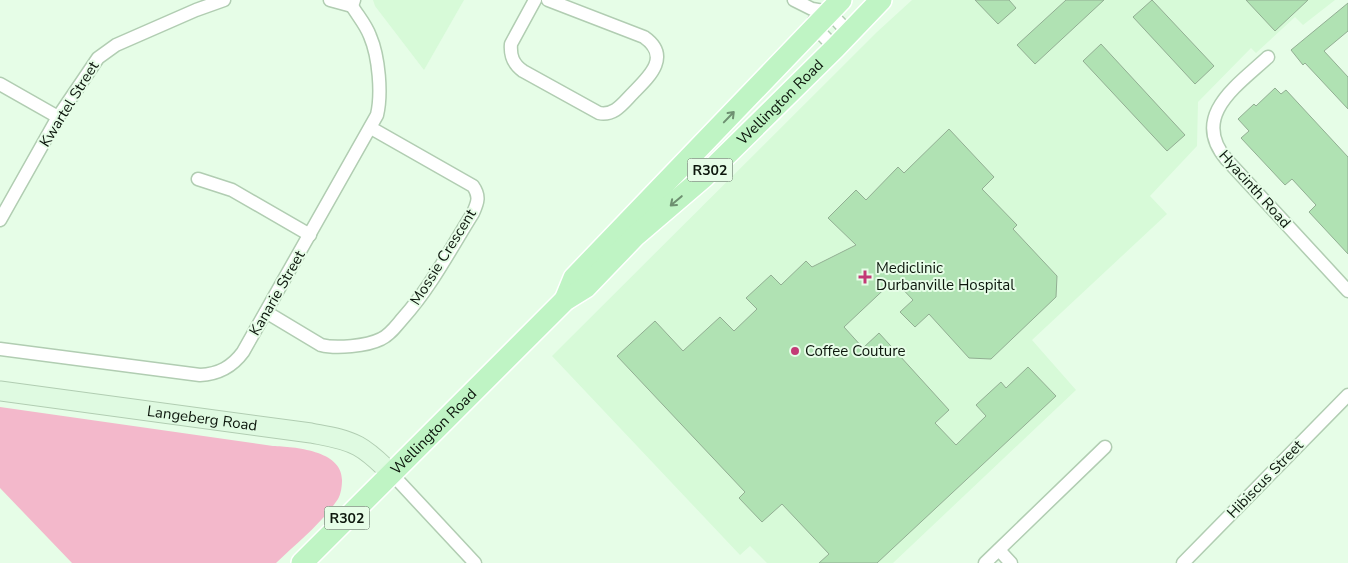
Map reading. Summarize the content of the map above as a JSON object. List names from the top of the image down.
{
  "streets": {
    "main road": ["Wellington Road", "R302", "Langeberg Road"],
    "street": [
      "Kwartel Street",
      "Hyacinth Road",
      "Mossie Crescent",
      "Kanarie Street",
      "Hibiscus Street"
    ]
  },
  "crossings": [
    ["Wellington Road", "Langeberg Road"],
    ["Mossie Crescent", "Kanarie Street"]
  ],
  "places": {
    "health": ["Mediclinic Durbanville Hospital"],
    "other": ["Coffee Couture"]
  }
}
